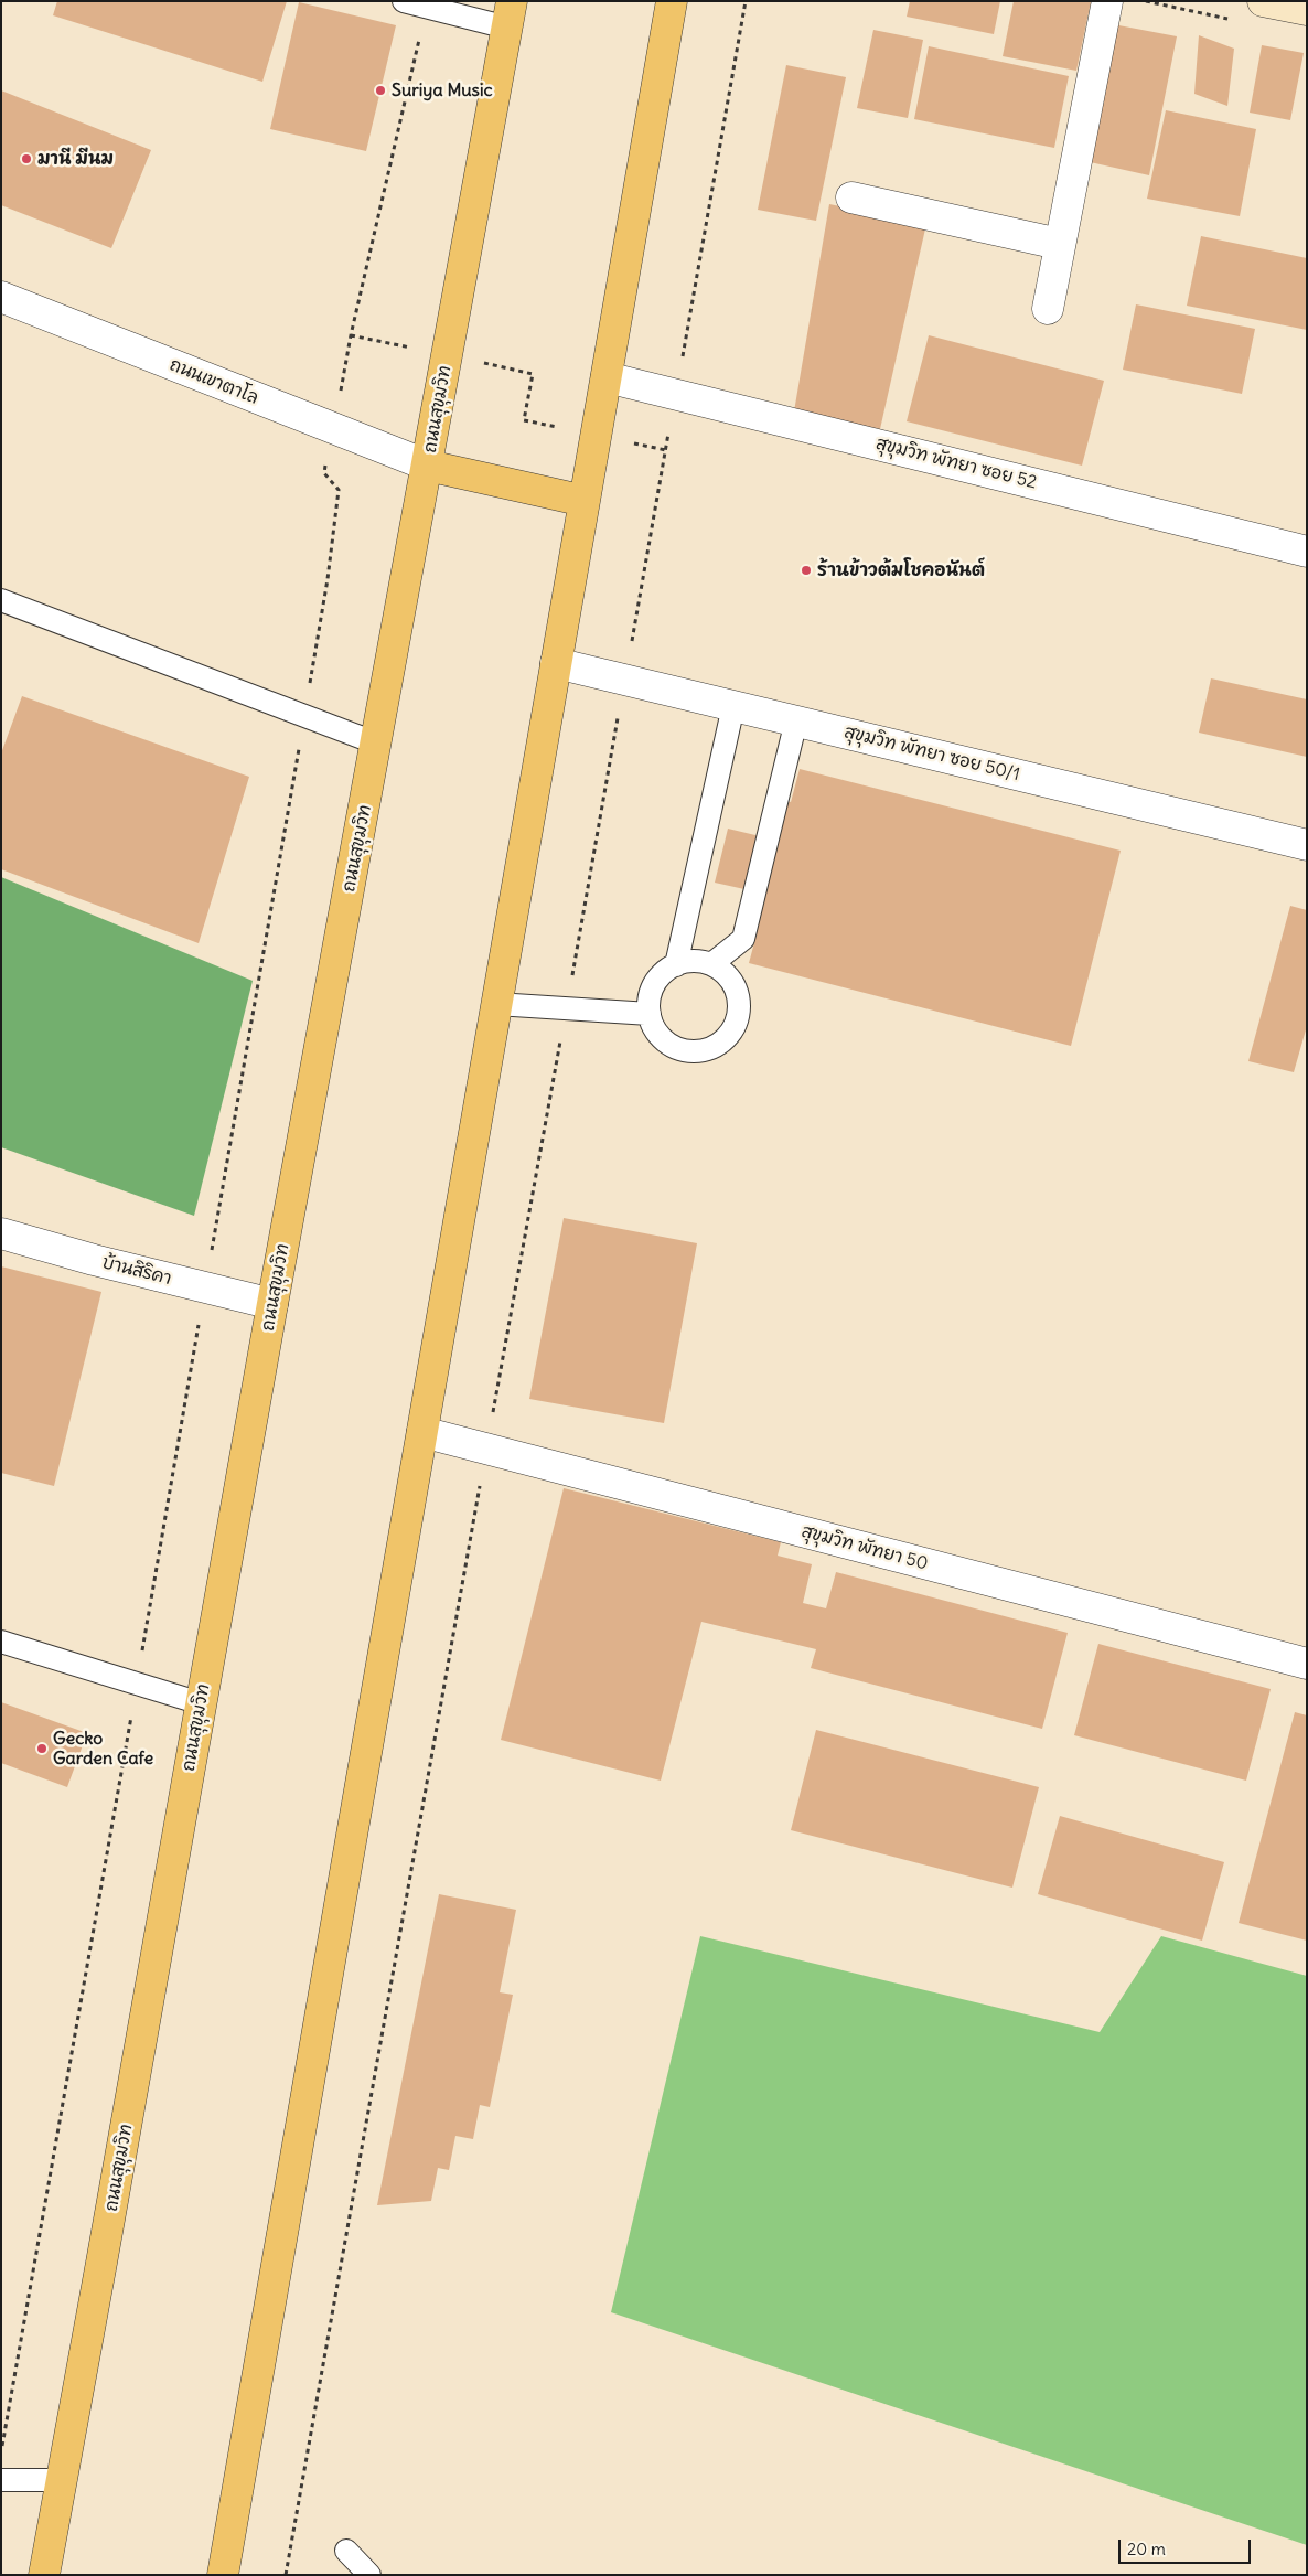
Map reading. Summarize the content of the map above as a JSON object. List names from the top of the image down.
{
  "streets": {
    "highway": ["ถนนสุขุมวิท"],
    "street": [
      "ถนนเขาตาโล",
      "สุขุมวิท พัทยา ซอย 52",
      "สุขุมวิท พัทยา ซอย 50/1",
      "บ้านสิริคา",
      "สุขุมวิท พัทยา 50"
    ]
  },
  "crossings": [
    ["ถนนเขาตาโล", "ถนนสุขุมวิท"],
    ["ถนนสุขุมวิท", "บ้านสิริคา"]
  ],
  "places": [
    "Suriya Music",
    "มานี มีนม",
    "ร้านข้าวต้มโชคอนันต์",
    "Gecko Garden Cafe"
  ],
  "scale_bar": "20 m"
}
